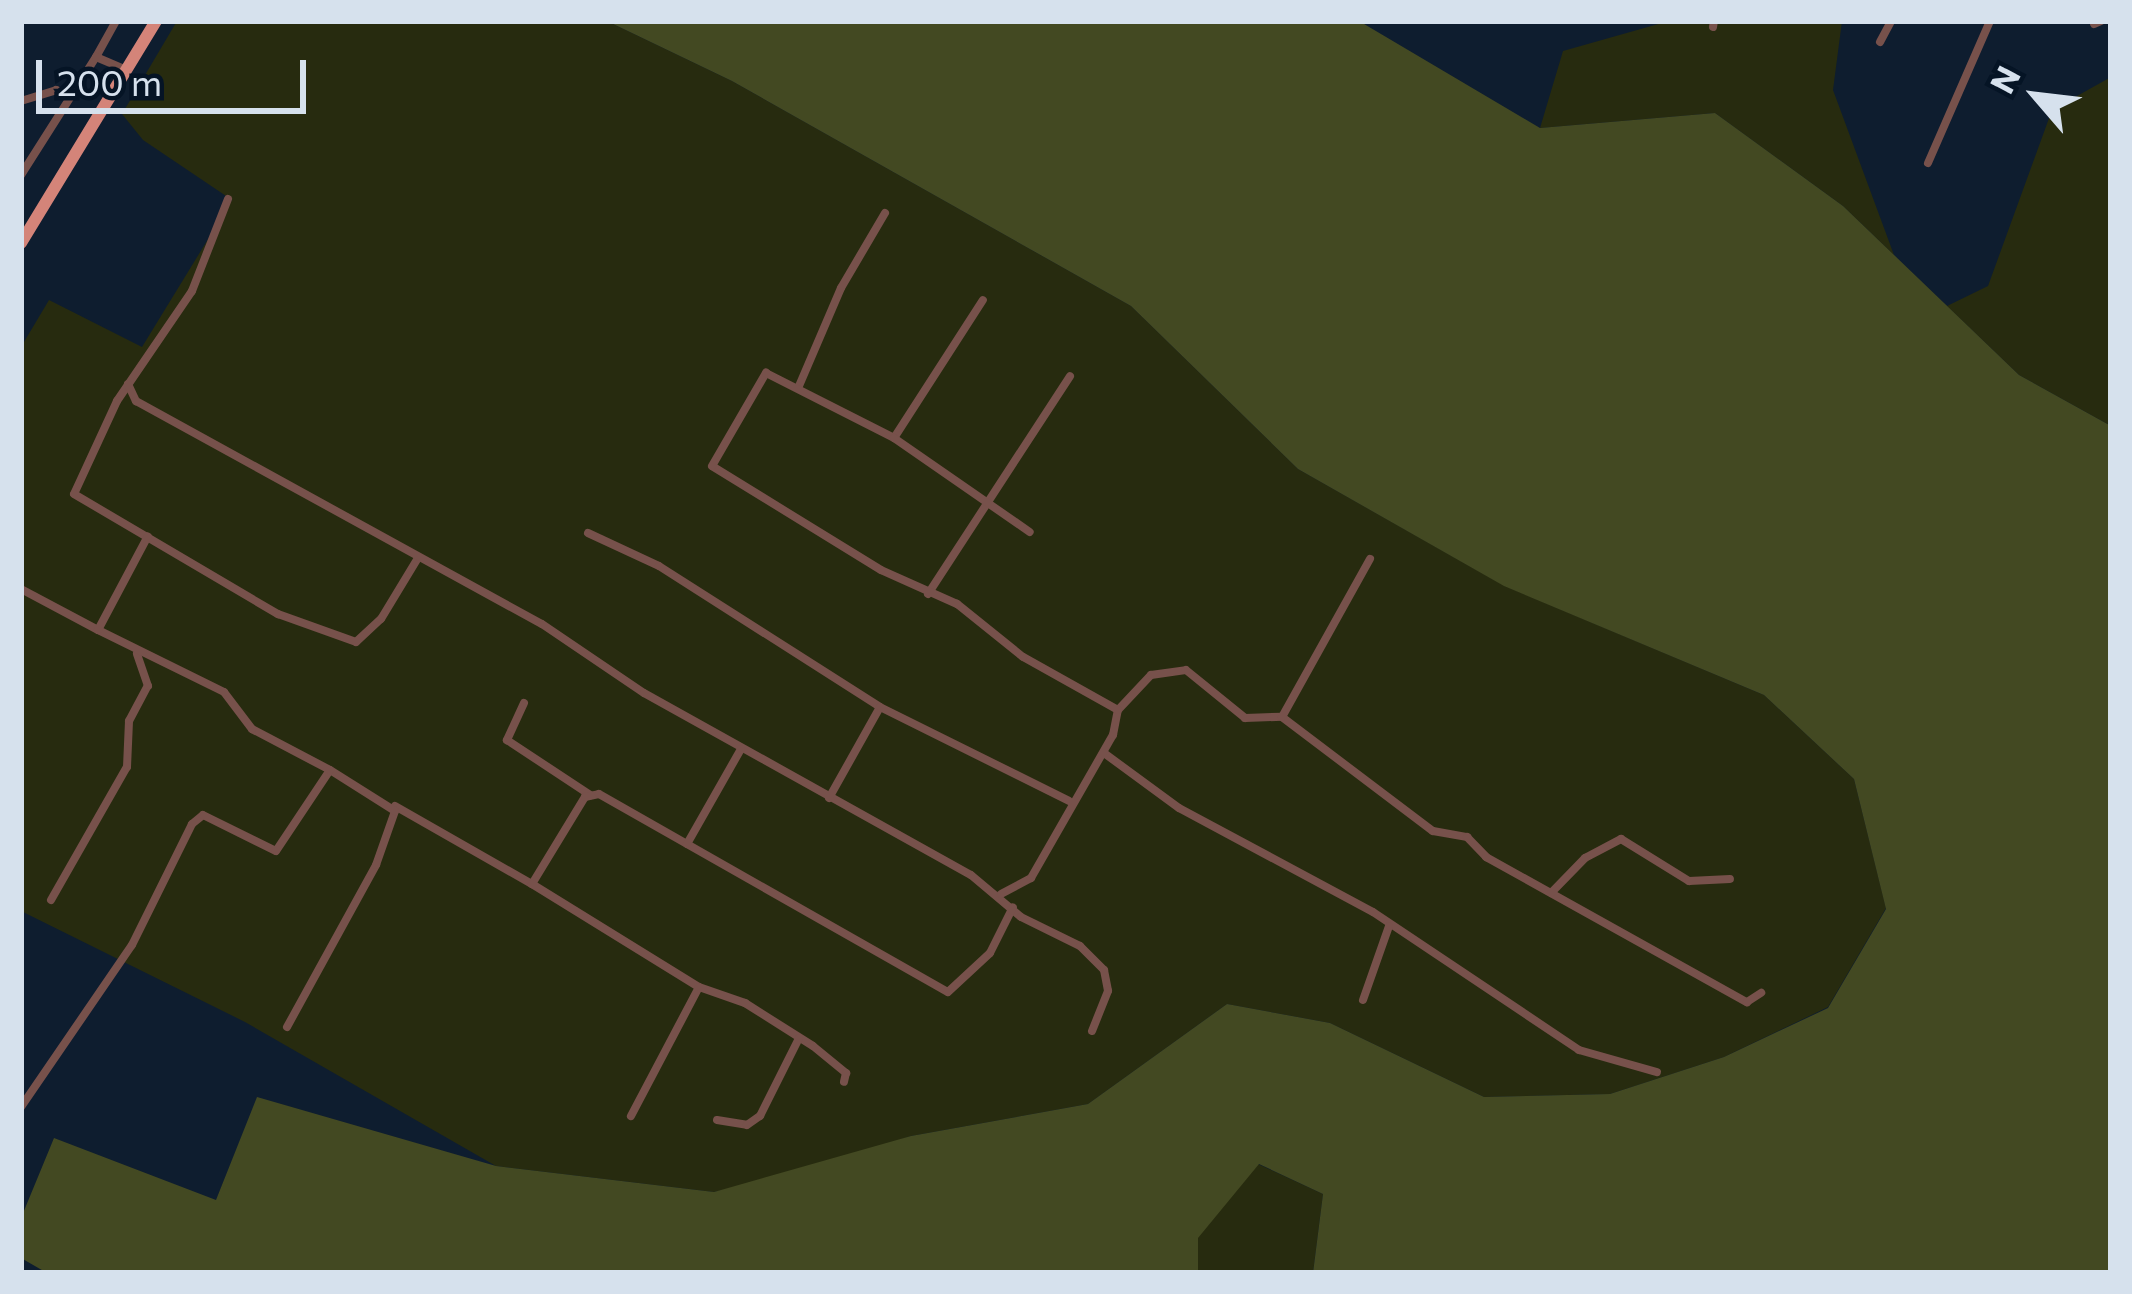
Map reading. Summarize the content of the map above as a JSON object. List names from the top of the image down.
{
  "scale_bar": "200 m",
  "north": "top left"
}
